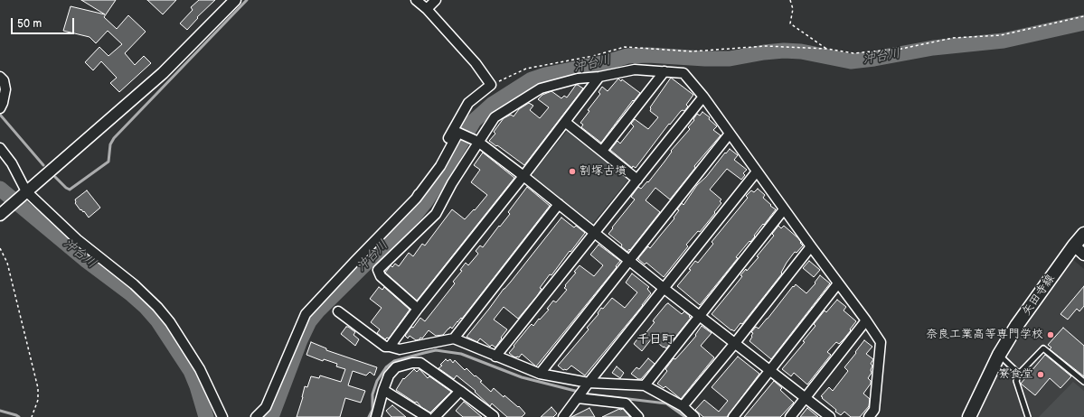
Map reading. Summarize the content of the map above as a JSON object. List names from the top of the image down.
{
  "streets": {
    "main road": ["矢田寺線"]
  },
  "districts": ["千日町"],
  "water": ["沖台川"],
  "places": ["割塚古墳", "奈良工業高等専門学校", "寮食堂"],
  "scale_bar": "50 m"
}
